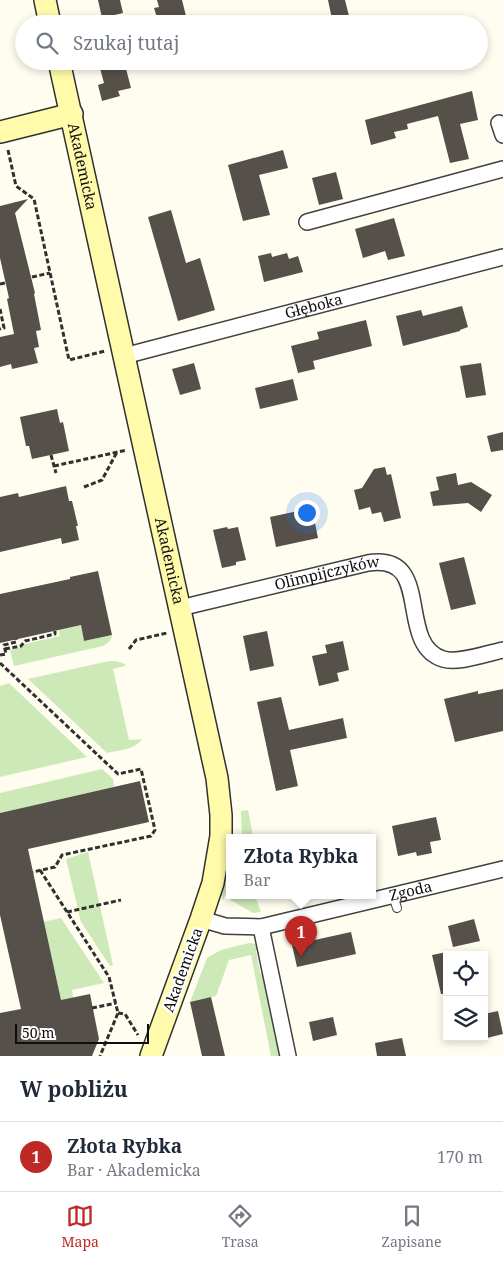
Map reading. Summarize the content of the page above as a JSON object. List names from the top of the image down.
{
  "streets": {
    "street": [
      "Akademicka",
      "Głęboka",
      "Olimpijczyków",
      "Zgoda"
    ]
  },
  "crossings": [
    ["Akademicka", "Głęboka"],
    ["Akademicka", "Olimpijczyków"],
    ["Akademicka", "Zgoda"]
  ],
  "scale_bar": "50 m",
  "page": {
    "search": "Szukaj tutaj",
    "popup": ["Złota Rybka", "Bar"],
    "pins": "1",
    "scale": "50 m",
    "heading": "W pobliżu",
    "list": [
      {
        "mark": "1",
        "name": "Złota Rybka",
        "note": "Bar · Akademicka",
        "value": "170 m"
      }
    ],
    "nav": ["Mapa", "Trasa", "Zapisane"]
  }
}
